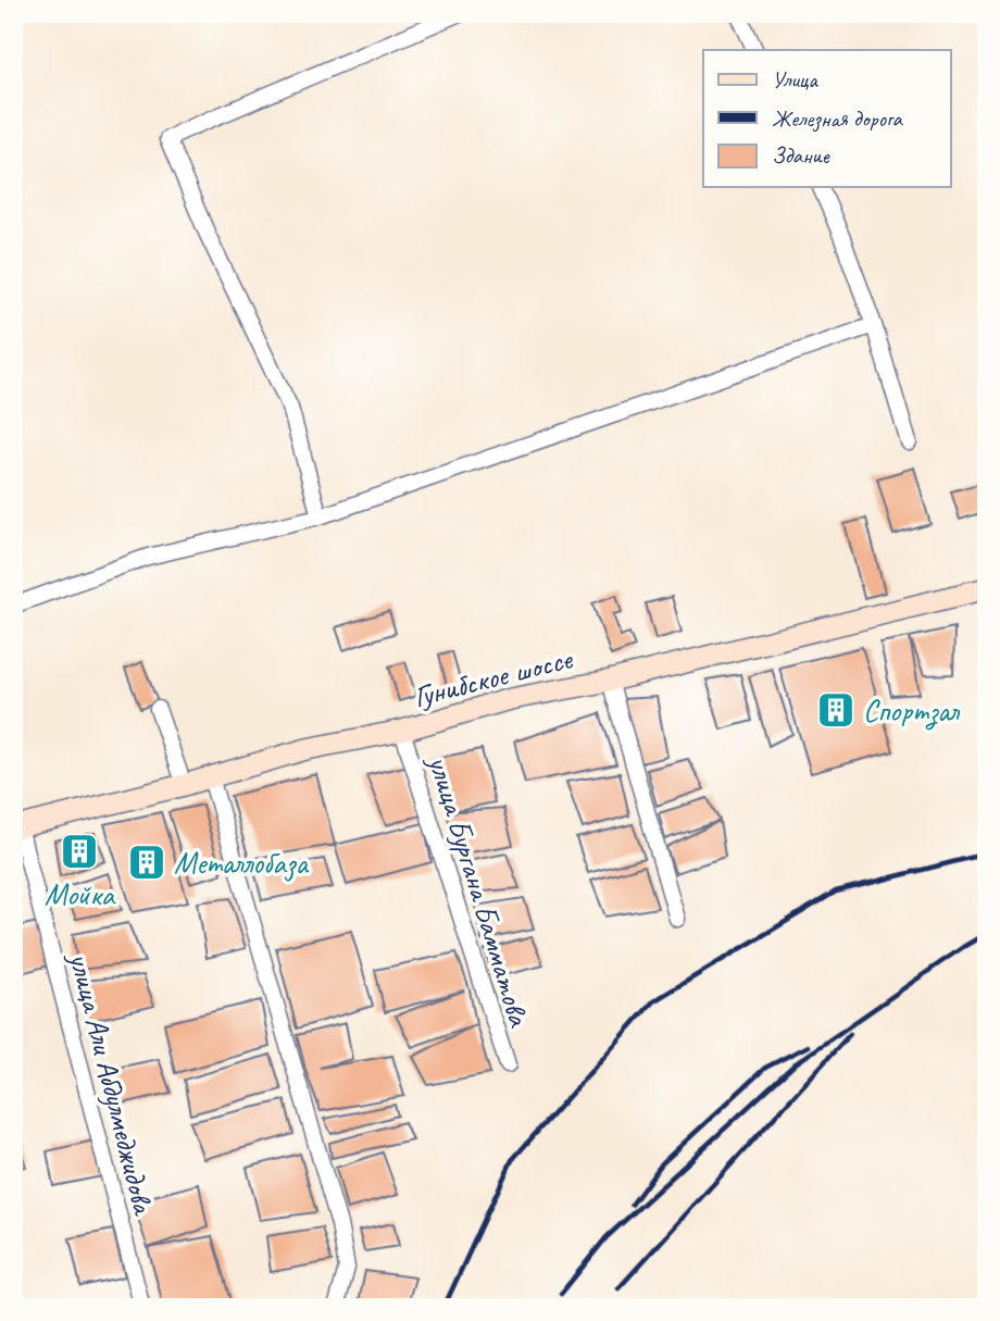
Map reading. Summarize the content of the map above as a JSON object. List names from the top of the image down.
{
  "streets": {
    "main road": ["Гунибское шоссе"],
    "street": ["улица Бургана Бамматова", "улица Али Абдулмеджидова"]
  },
  "crossings": [
    ["Гунибское шоссе", "улица Бургана Бамматова"],
    ["Гунибское шоссе", "улица Али Абдулмеджидова"]
  ],
  "places": {
    "building": ["Спортзал", "Мойка", "Металлобаза"]
  },
  "legend": ["Улица", "Железная дорога", "Здание"]
}
